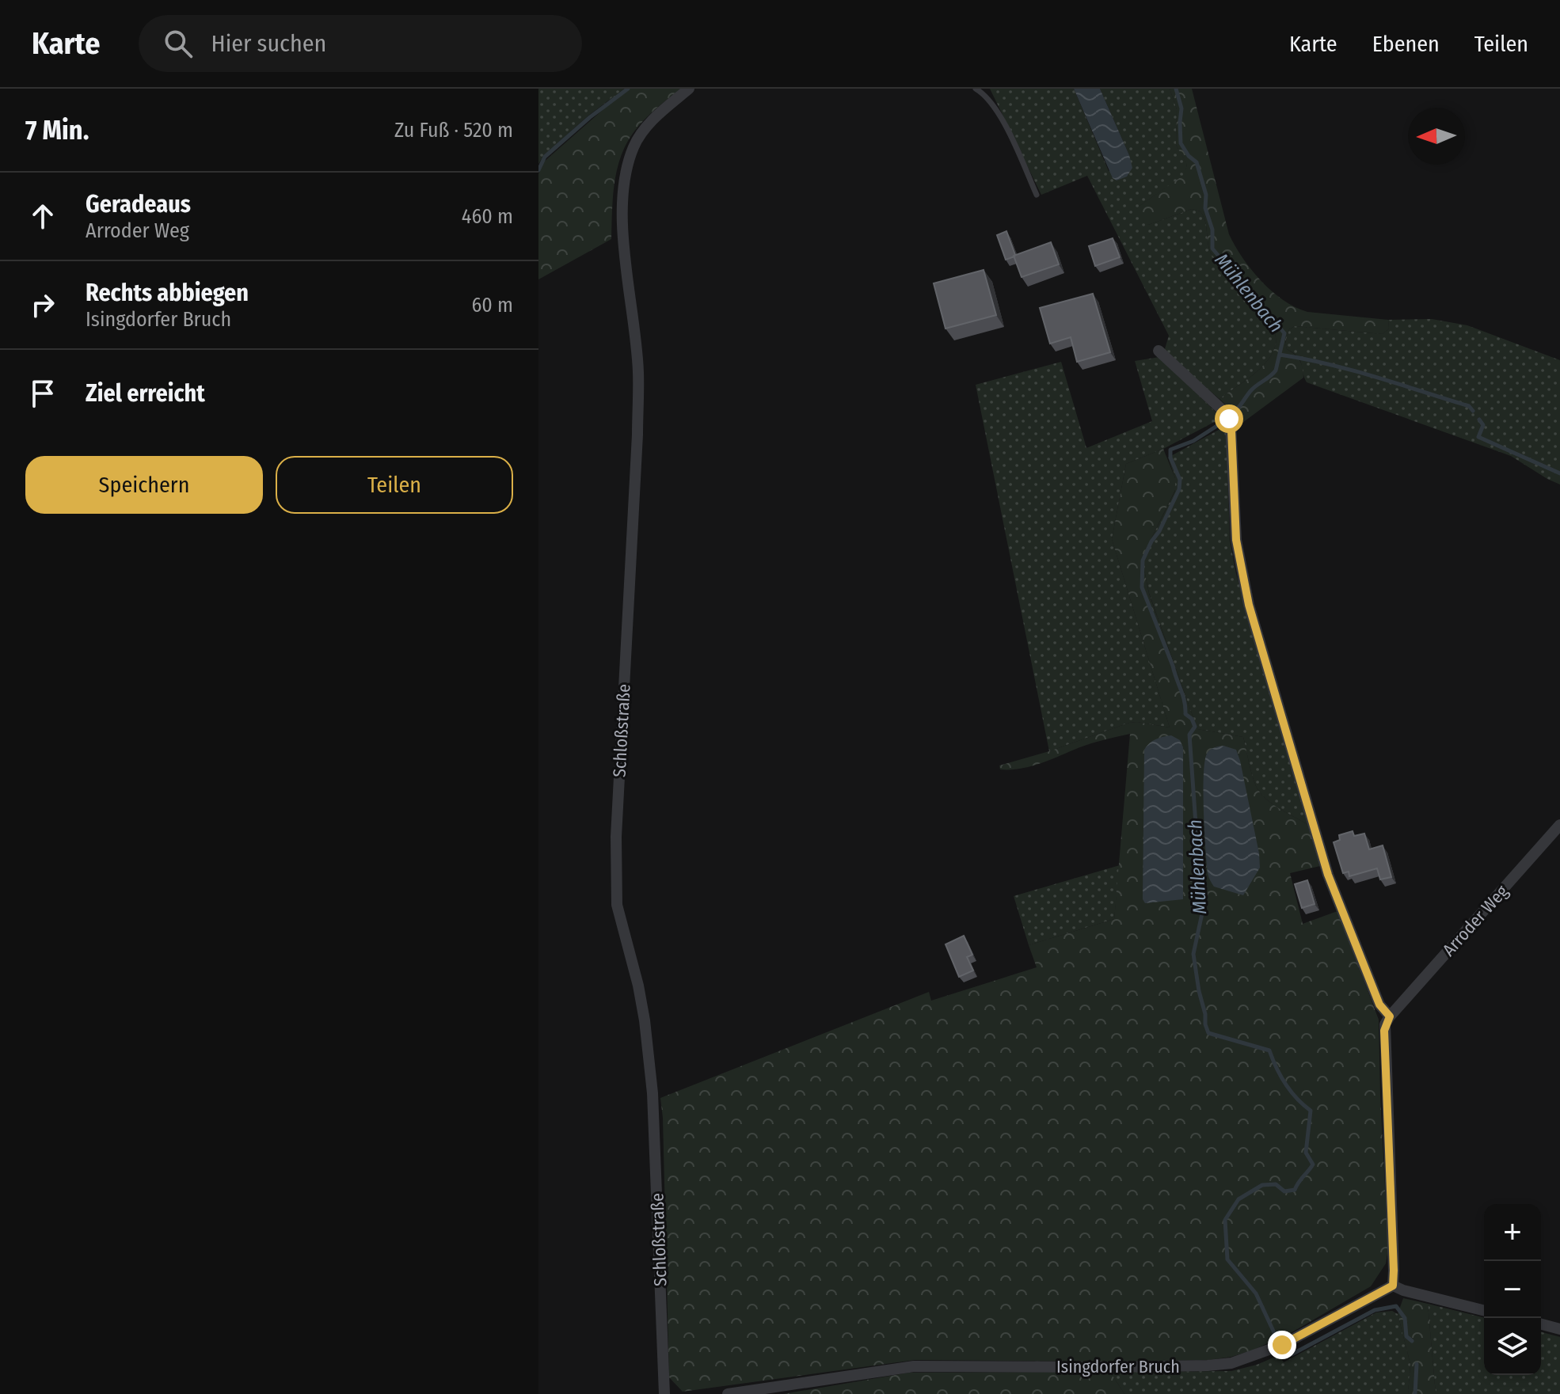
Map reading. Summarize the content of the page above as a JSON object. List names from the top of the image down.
{
  "streets": {
    "street": ["Schloßstraße", "Arroder Weg", "Isingdorfer Bruch"]
  },
  "water": ["Mühlenbach"],
  "north": "left",
  "page": {
    "header": "Karte",
    "search": "Hier suchen",
    "nav": ["Karte", "Ebenen", "Teilen"],
    "heading": ["7 Min.", "Zu Fuß · 520 m"],
    "list": [
      ["Geradeaus", "Arroder Weg", "460 m"],
      ["Rechts abbiegen", "Isingdorfer Bruch", "60 m"],
      "Ziel erreicht"
    ],
    "buttons": ["Speichern", "Teilen"],
    "map_buttons": ["+", "−"]
  }
}
